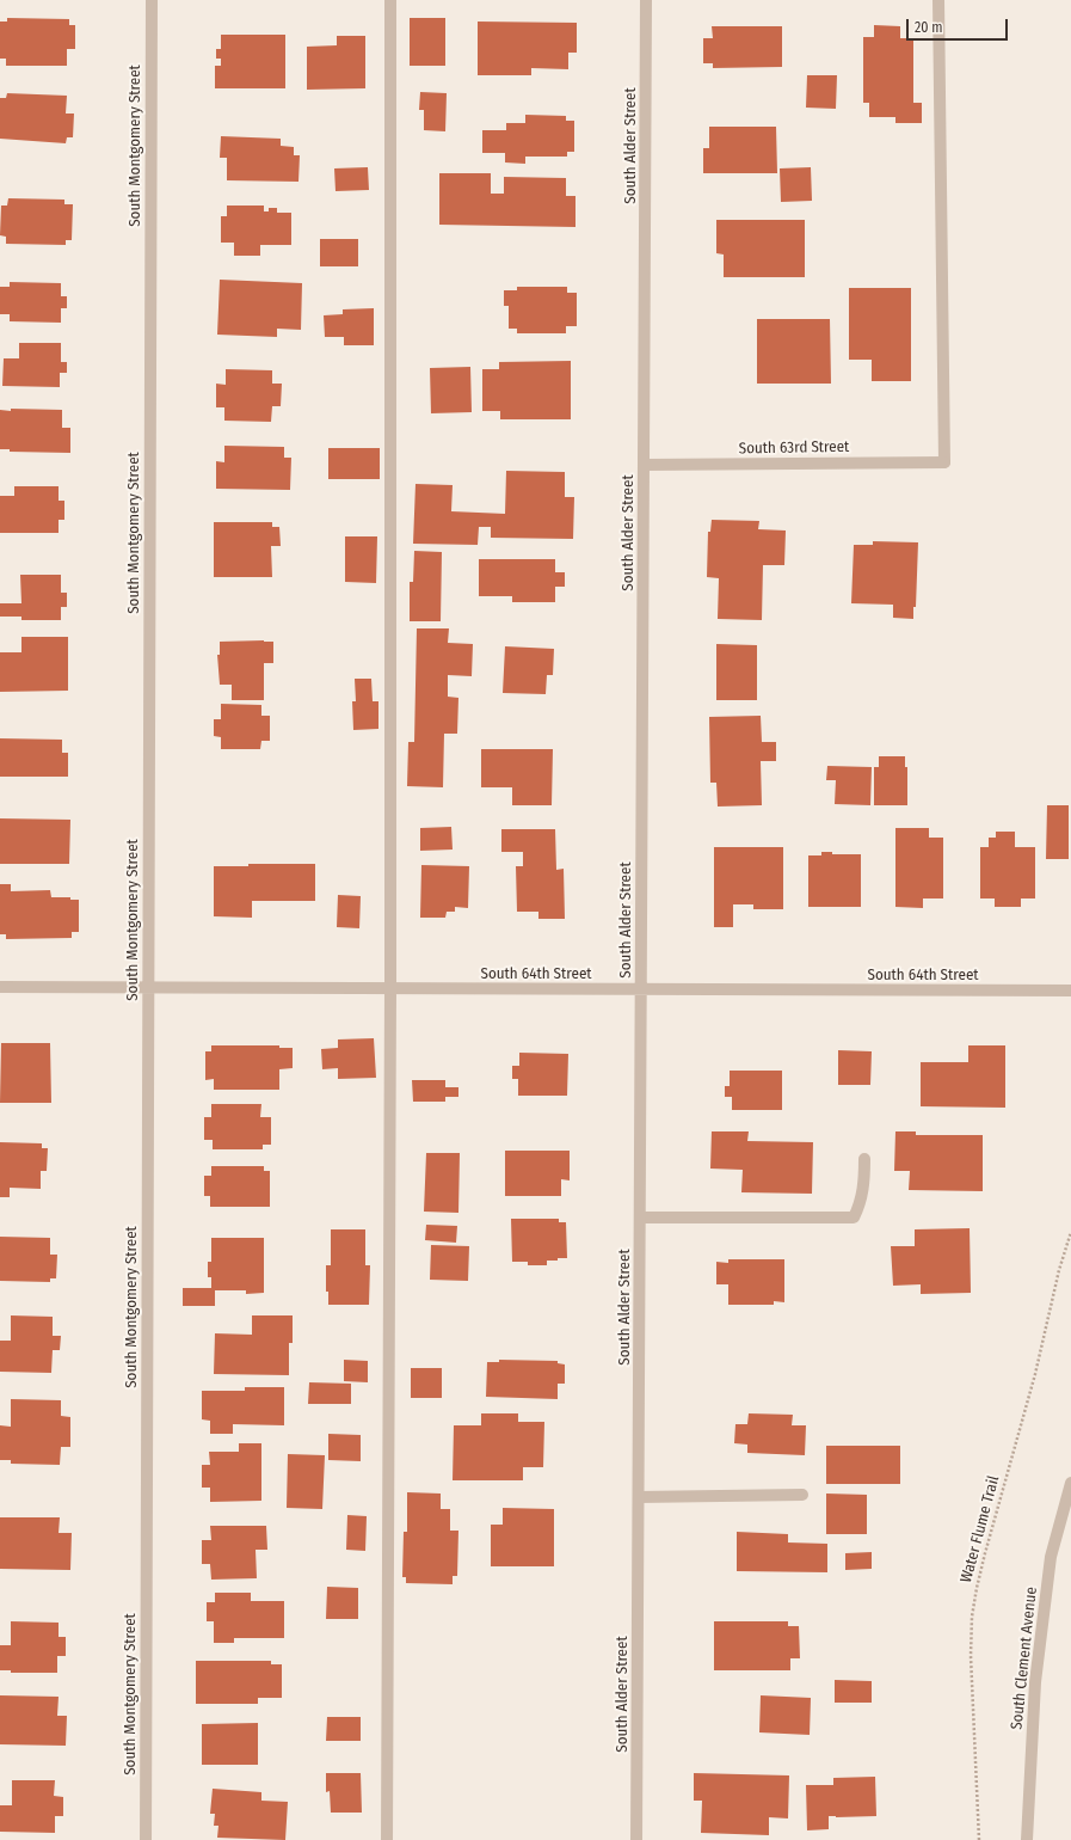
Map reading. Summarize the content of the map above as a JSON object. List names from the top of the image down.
{
  "streets": {
    "street": [
      "South Montgomery Street",
      "South Alder Street",
      "South 63rd Street",
      "South 64th Street",
      "South Clement Avenue"
    ],
    "path": ["Water Flume Trail"]
  },
  "crossings": [
    ["South Montgomery Street", "South 64th Street"],
    ["South Alder Street", "South 63rd Street"],
    ["South Alder Street", "South 64th Street"]
  ],
  "scale_bar": "20 m"
}
